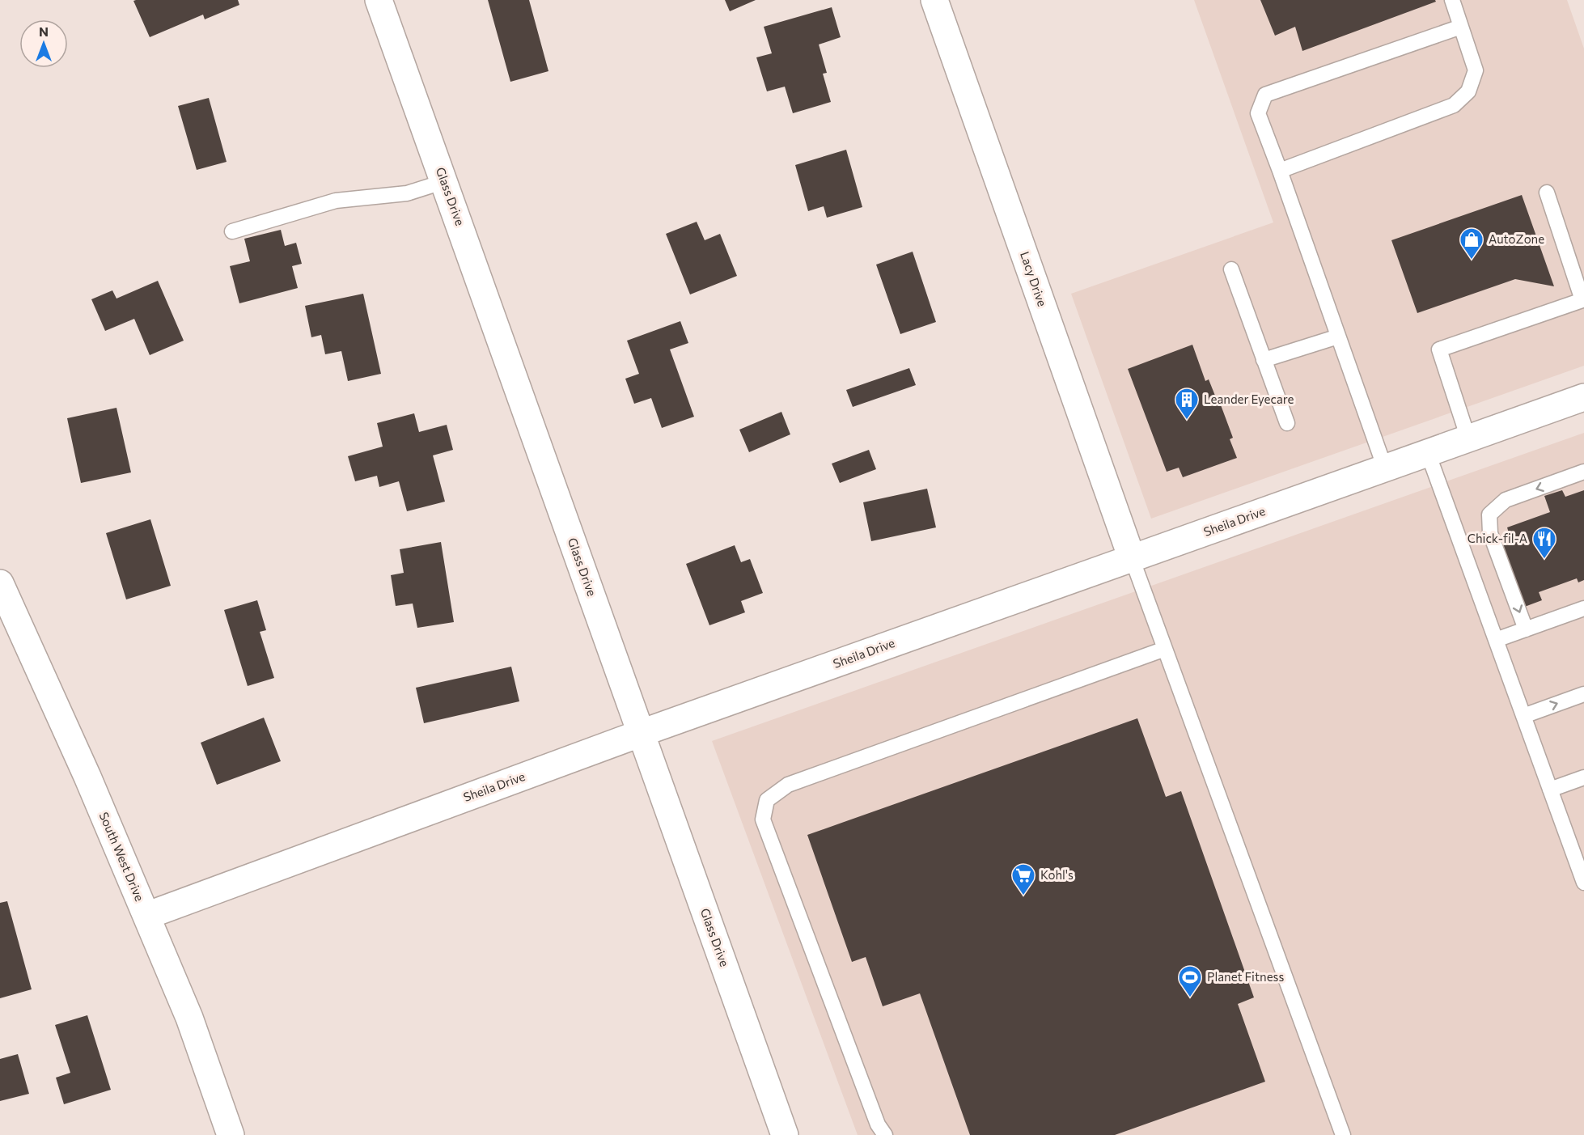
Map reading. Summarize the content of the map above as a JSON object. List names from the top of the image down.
{
  "streets": {
    "street": [
      "Glass Drive",
      "Lacy Drive",
      "Sheila Drive",
      "South West Drive"
    ]
  },
  "crossings": [
    ["Glass Drive", "Sheila Drive"],
    ["Lacy Drive", "Sheila Drive"],
    ["Sheila Drive", "South West Drive"]
  ],
  "places": {
    "shop": ["AutoZone"],
    "building": ["Leander Eyecare"],
    "restaurant": ["Chick-fil-A"],
    "supermarket": ["Kohl's"],
    "sports": ["Planet Fitness"]
  },
  "north": "top"
}
